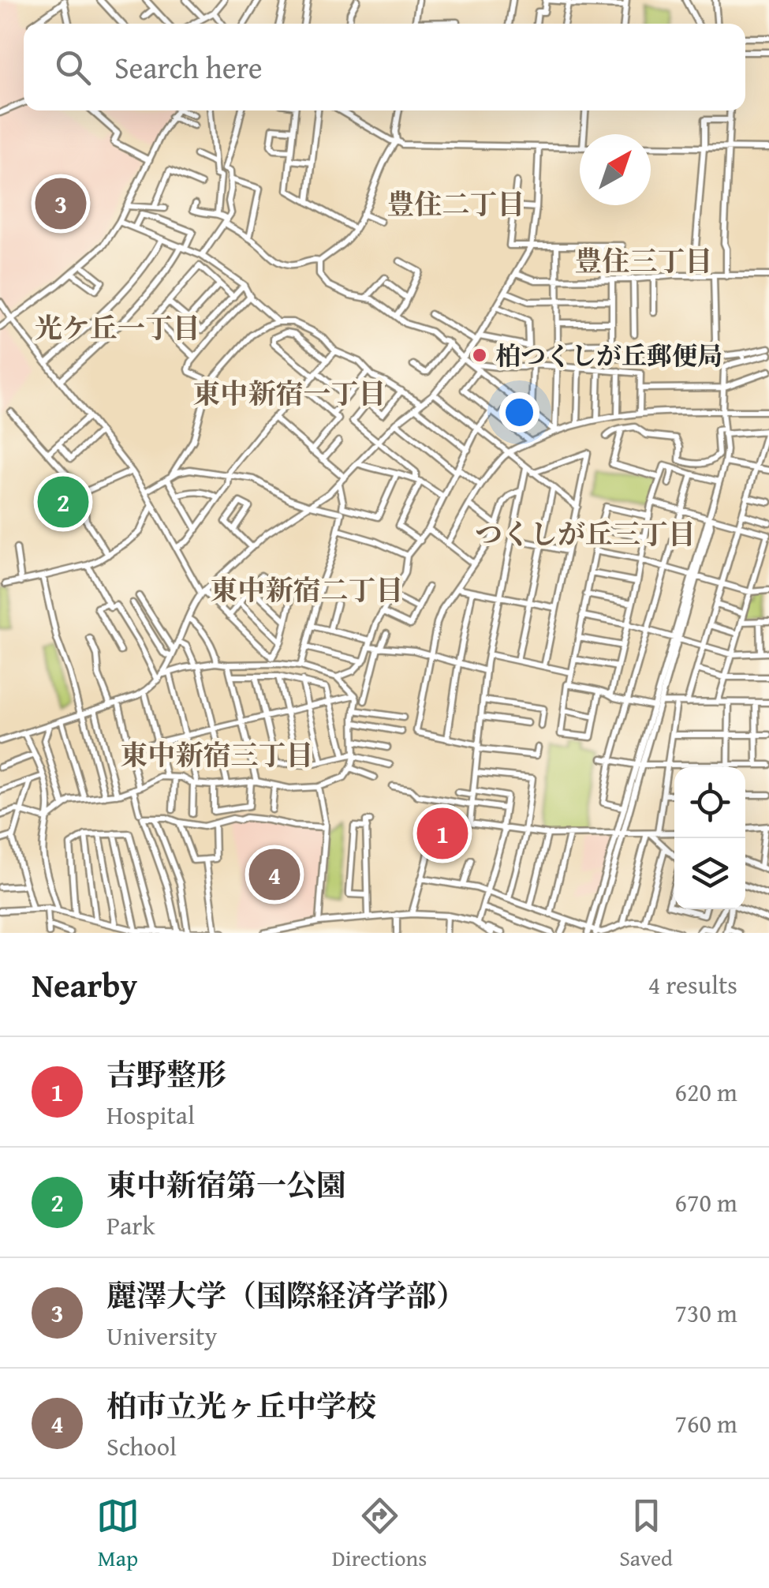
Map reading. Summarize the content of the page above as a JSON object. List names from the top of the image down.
{
  "districts": [
    "豊住二丁目",
    "豊住三丁目",
    "光ケ丘一丁目",
    "東中新宿一丁目",
    "つくしが丘三丁目",
    "東中新宿二丁目",
    "東中新宿三丁目"
  ],
  "places": ["柏つくしが丘郵便局"],
  "north": "top right",
  "page": {
    "search": "Search here",
    "pins": [
      "3",
      "2",
      "1",
      "4"
    ],
    "heading": ["Nearby", "4 results"],
    "list": [
      {
        "mark": "1",
        "name": "吉野整形",
        "note": "Hospital",
        "value": "620 m"
      },
      {
        "mark": "2",
        "name": "東中新宿第一公園",
        "note": "Park",
        "value": "670 m"
      },
      {
        "mark": "3",
        "name": "麗澤大学（国際経済学部）",
        "note": "University",
        "value": "730 m"
      },
      {
        "mark": "4",
        "name": "柏市立光ヶ丘中学校",
        "note": "School",
        "value": "760 m"
      }
    ],
    "nav": ["Map", "Directions", "Saved"]
  }
}
